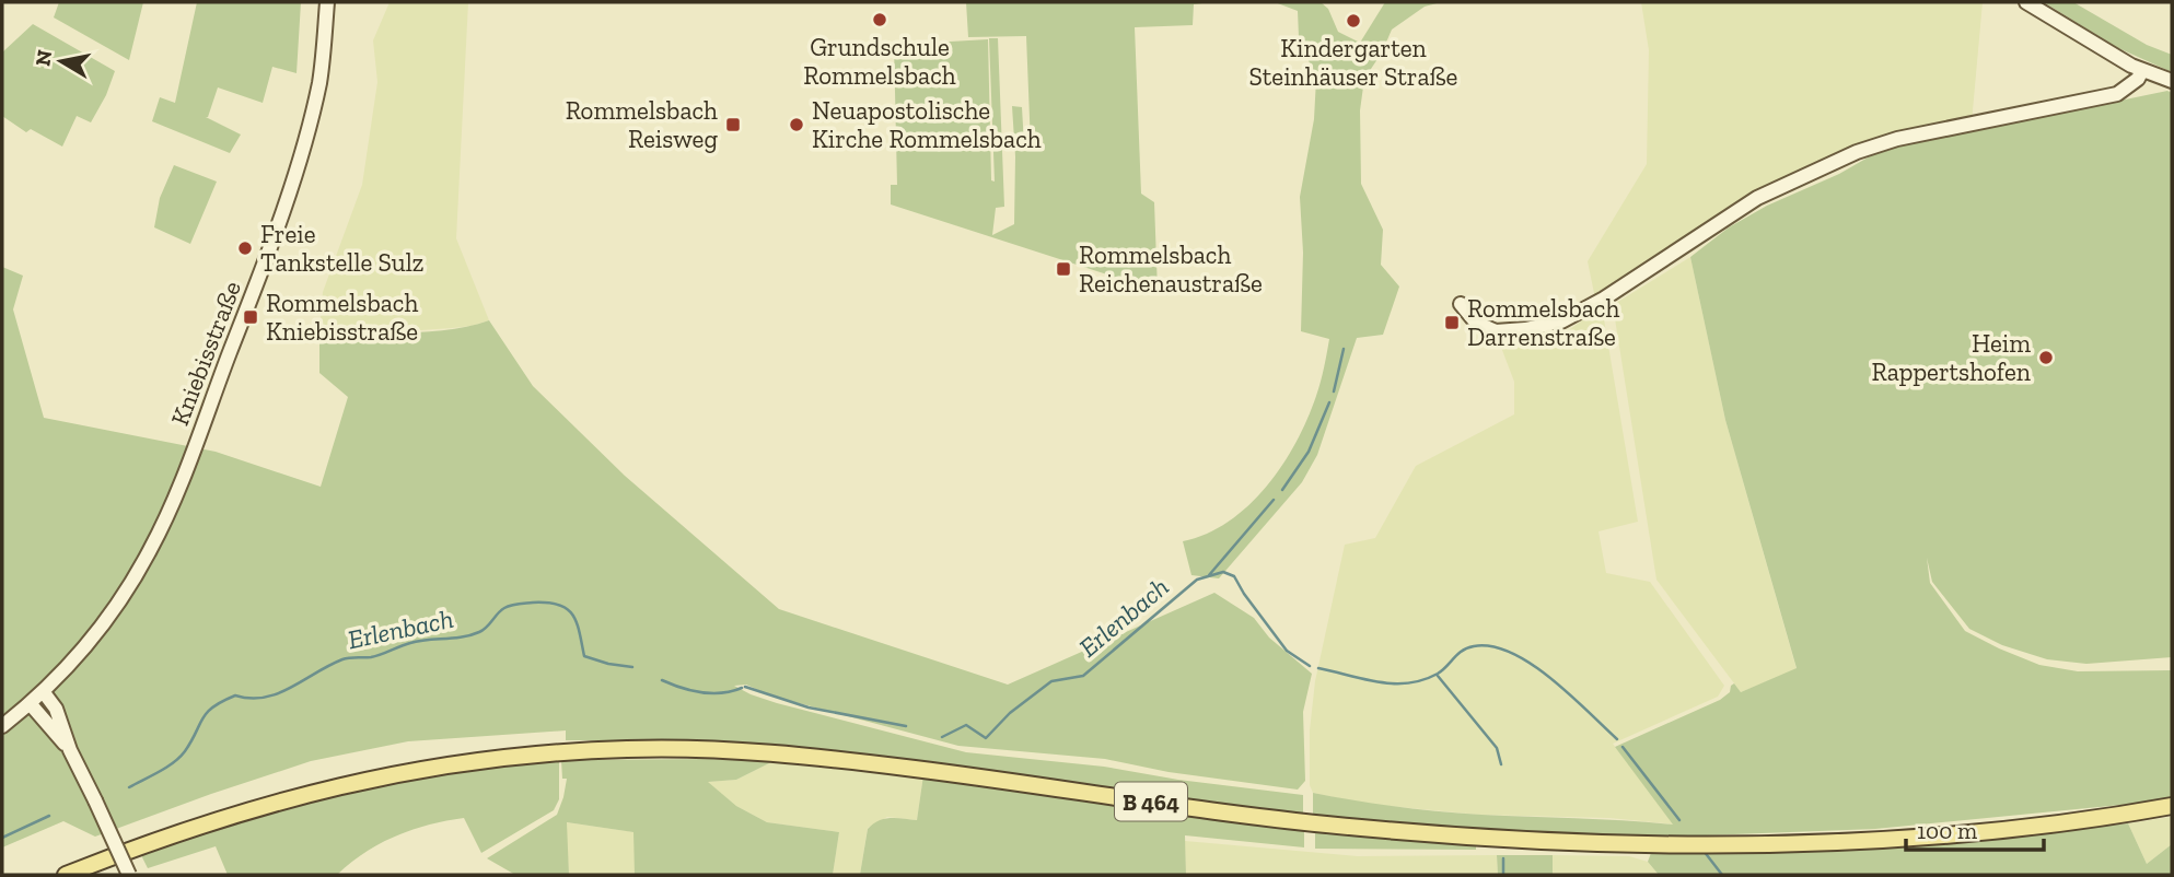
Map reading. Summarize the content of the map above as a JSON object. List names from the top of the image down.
{
  "streets": {
    "main road": ["B 464"],
    "street": ["Kniebisstraße"]
  },
  "water": ["Erlenbach"],
  "places": {
    "other": [
      "Grundschule Rommelsbach",
      "Kindergarten Steinhäuser Straße",
      "Neuapostolische Kirche Rommelsbach",
      "Freie Tankstelle Sulz",
      "Heim Rappertshofen"
    ],
    "transit": [
      "Rommelsbach Reisweg",
      "Rommelsbach Reichenaustraße",
      "Rommelsbach Kniebisstraße",
      "Rommelsbach Darrenstraße"
    ]
  },
  "scale_bar": "100 m",
  "north": "left"
}
